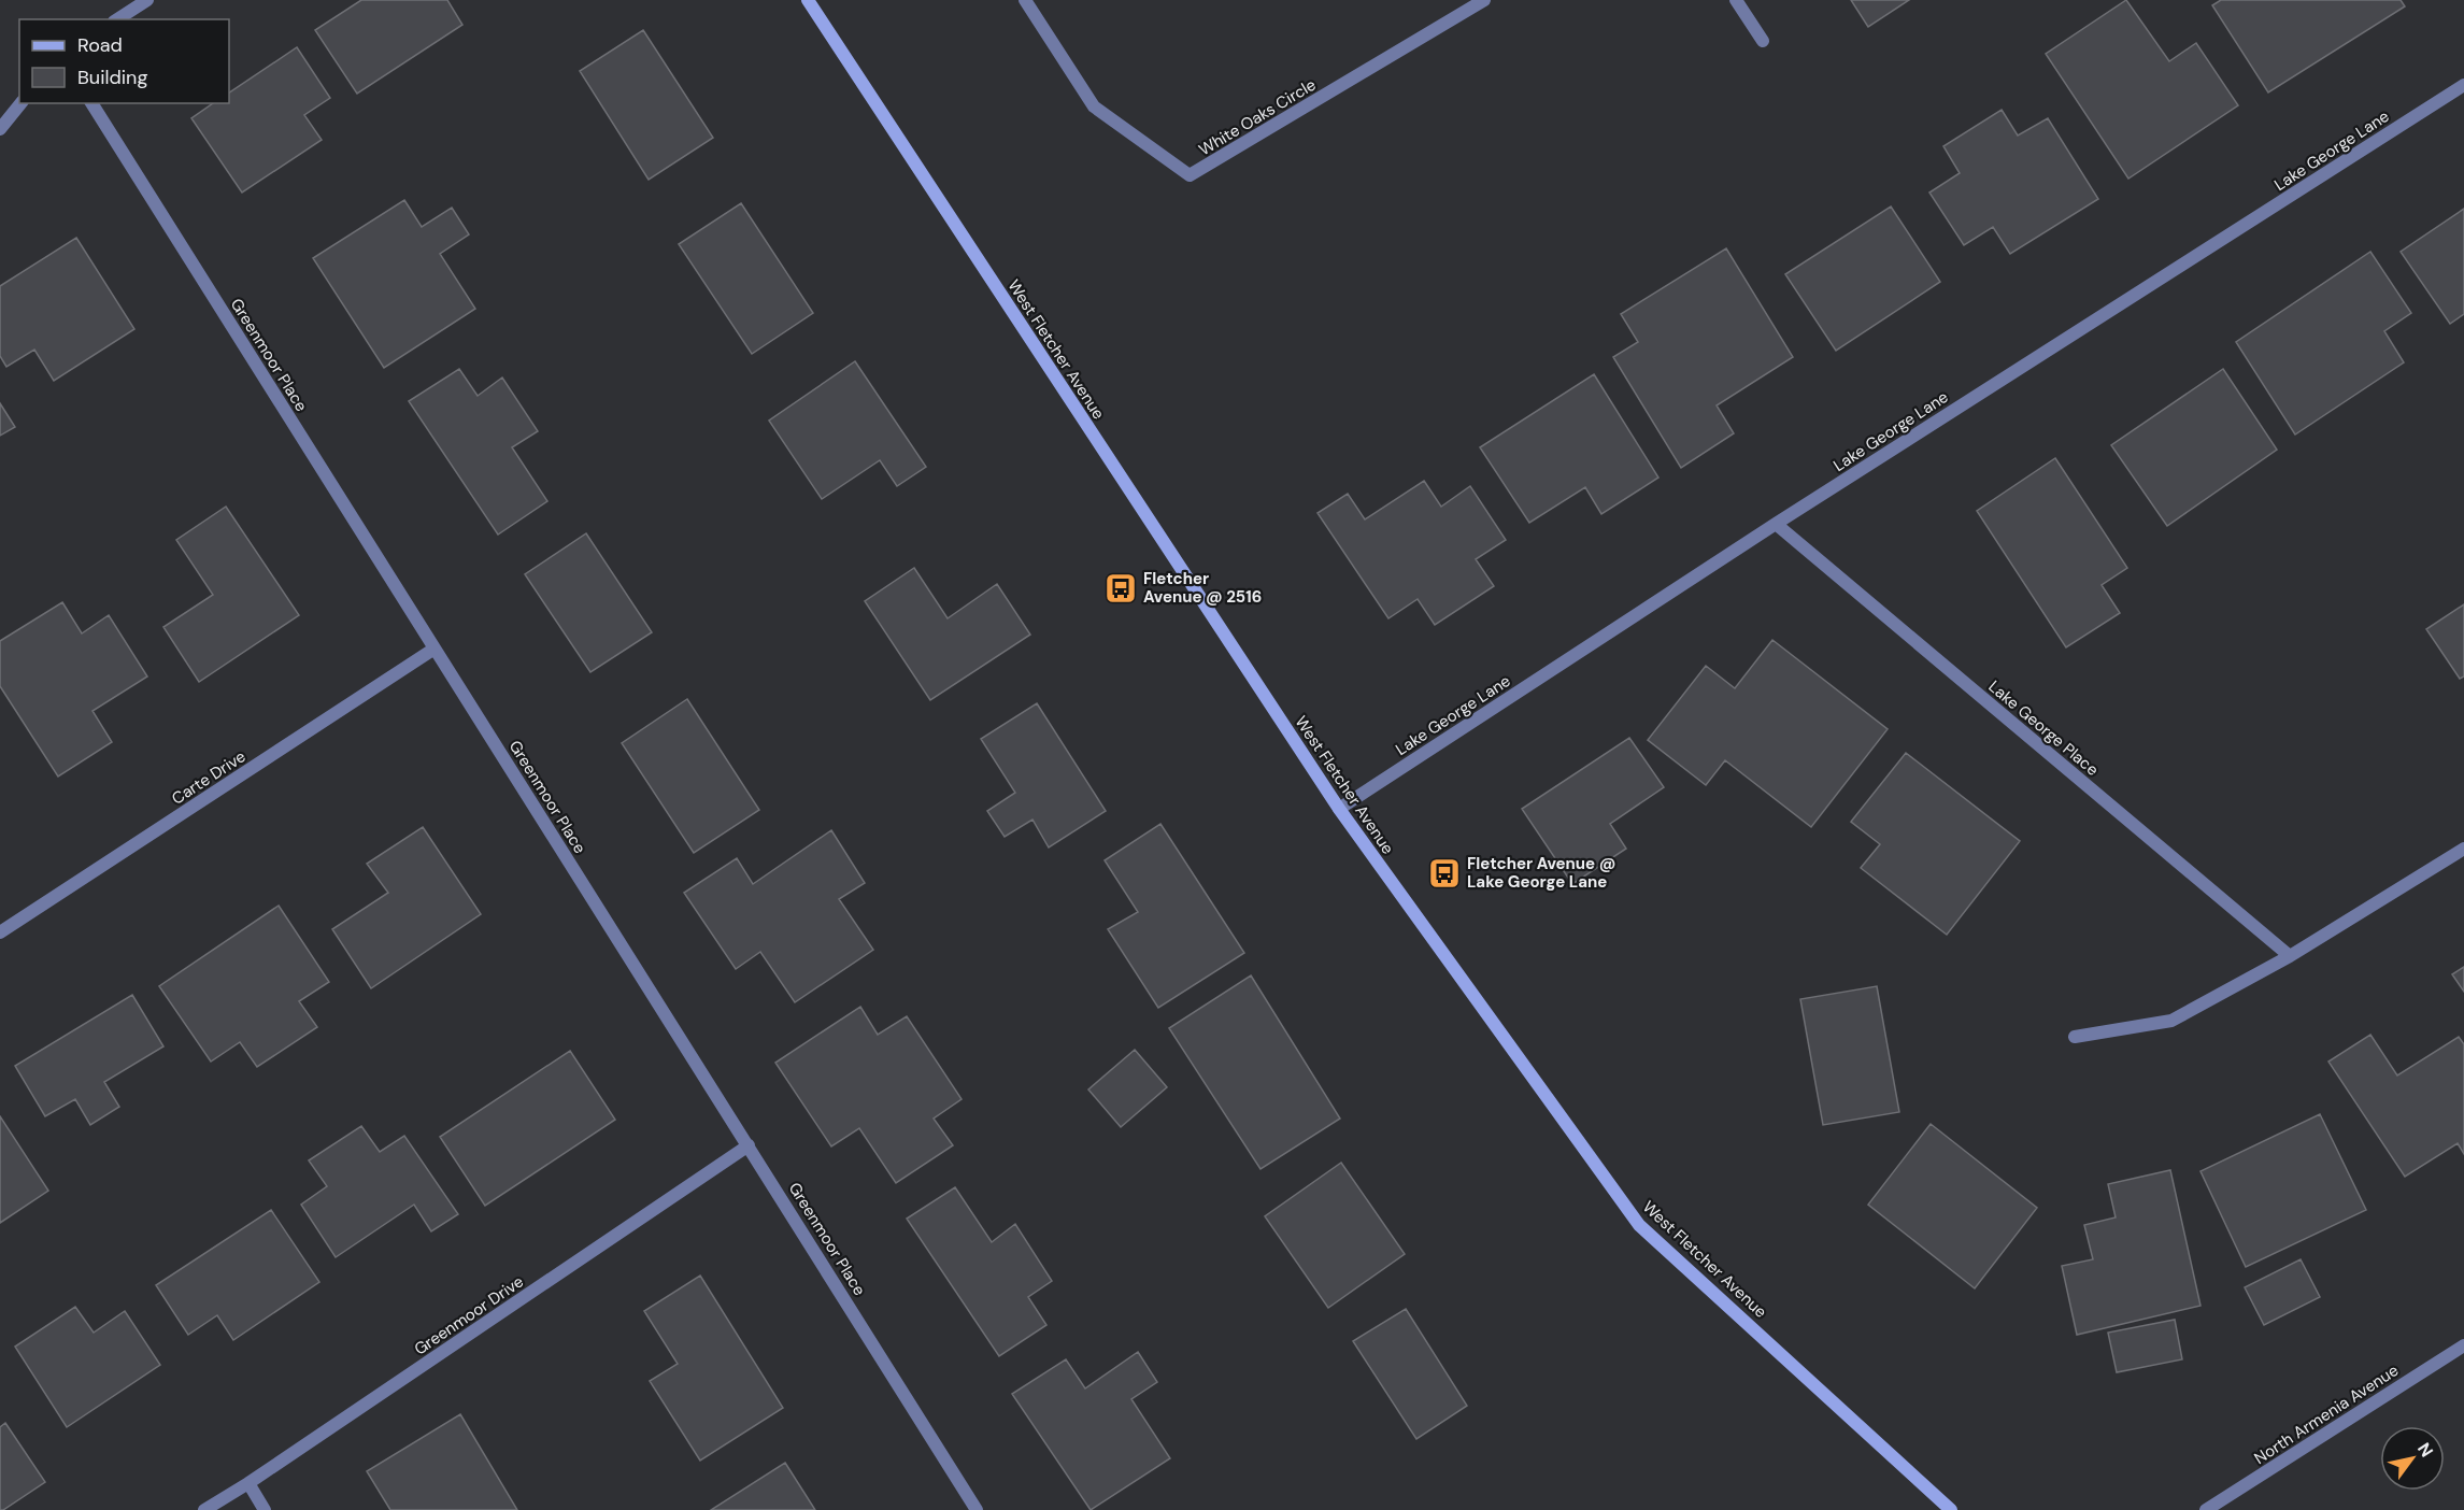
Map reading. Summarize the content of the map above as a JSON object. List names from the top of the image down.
{
  "streets": {
    "main road": ["West Fletcher Avenue"],
    "street": [
      "White Oaks Circle",
      "Lake George Lane",
      "Greenmoor Place",
      "Lake George Place",
      "Carte Drive",
      "Greenmoor Drive",
      "North Armenia Avenue"
    ]
  },
  "crossings": [
    ["Lake George Lane", "West Fletcher Avenue"],
    ["Lake George Lane", "Lake George Place"],
    ["Greenmoor Place", "Carte Drive"],
    ["Greenmoor Place", "Greenmoor Drive"]
  ],
  "places": {
    "bus stop": ["Fletcher Avenue @ 2516", "Fletcher Avenue @ Lake George Lane"]
  },
  "legend": ["Road", "Building"],
  "north": "top right"
}
